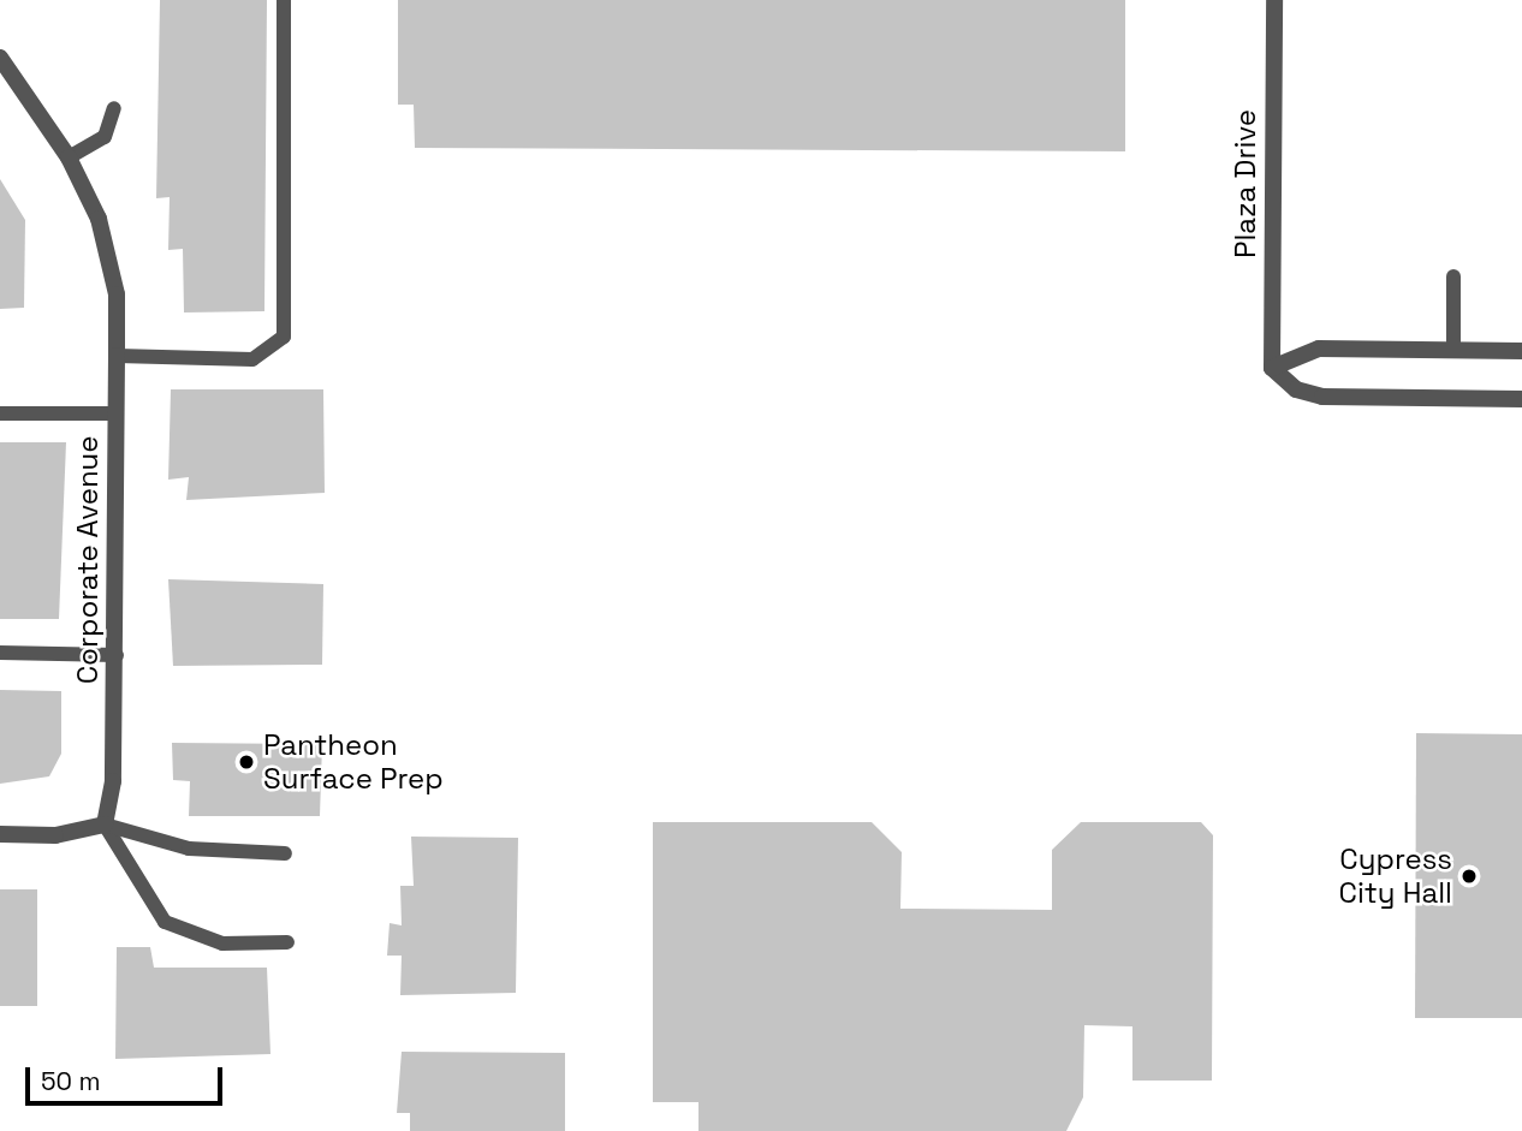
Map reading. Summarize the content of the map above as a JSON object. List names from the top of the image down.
{
  "streets": {
    "street": ["Plaza Drive", "Corporate Avenue"]
  },
  "places": ["Pantheon Surface Prep", "Cypress City Hall"],
  "scale_bar": "50 m"
}
